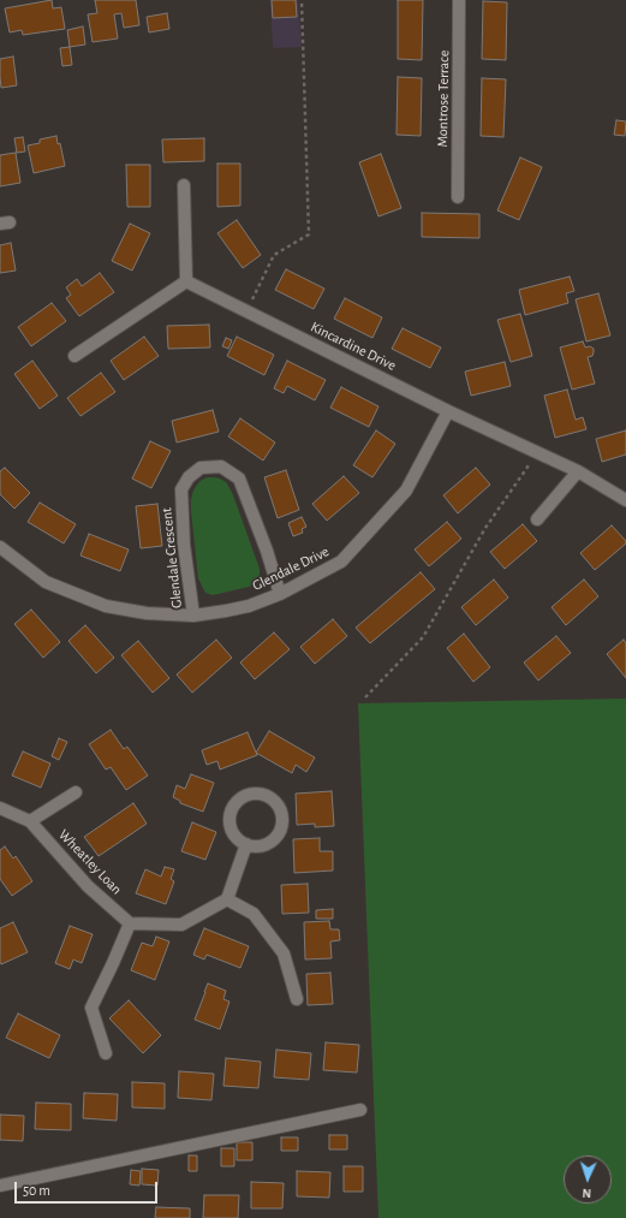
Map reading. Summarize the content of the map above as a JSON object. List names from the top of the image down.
{
  "streets": {
    "street": [
      "Montrose Terrace",
      "Kincardine Drive",
      "Glendale Crescent",
      "Glendale Drive",
      "Wheatley Loan"
    ]
  },
  "crossings": [
    ["Kincardine Drive", "Glendale Drive"],
    ["Glendale Crescent", "Glendale Drive"]
  ],
  "scale_bar": "50 m",
  "north": "bottom"
}
